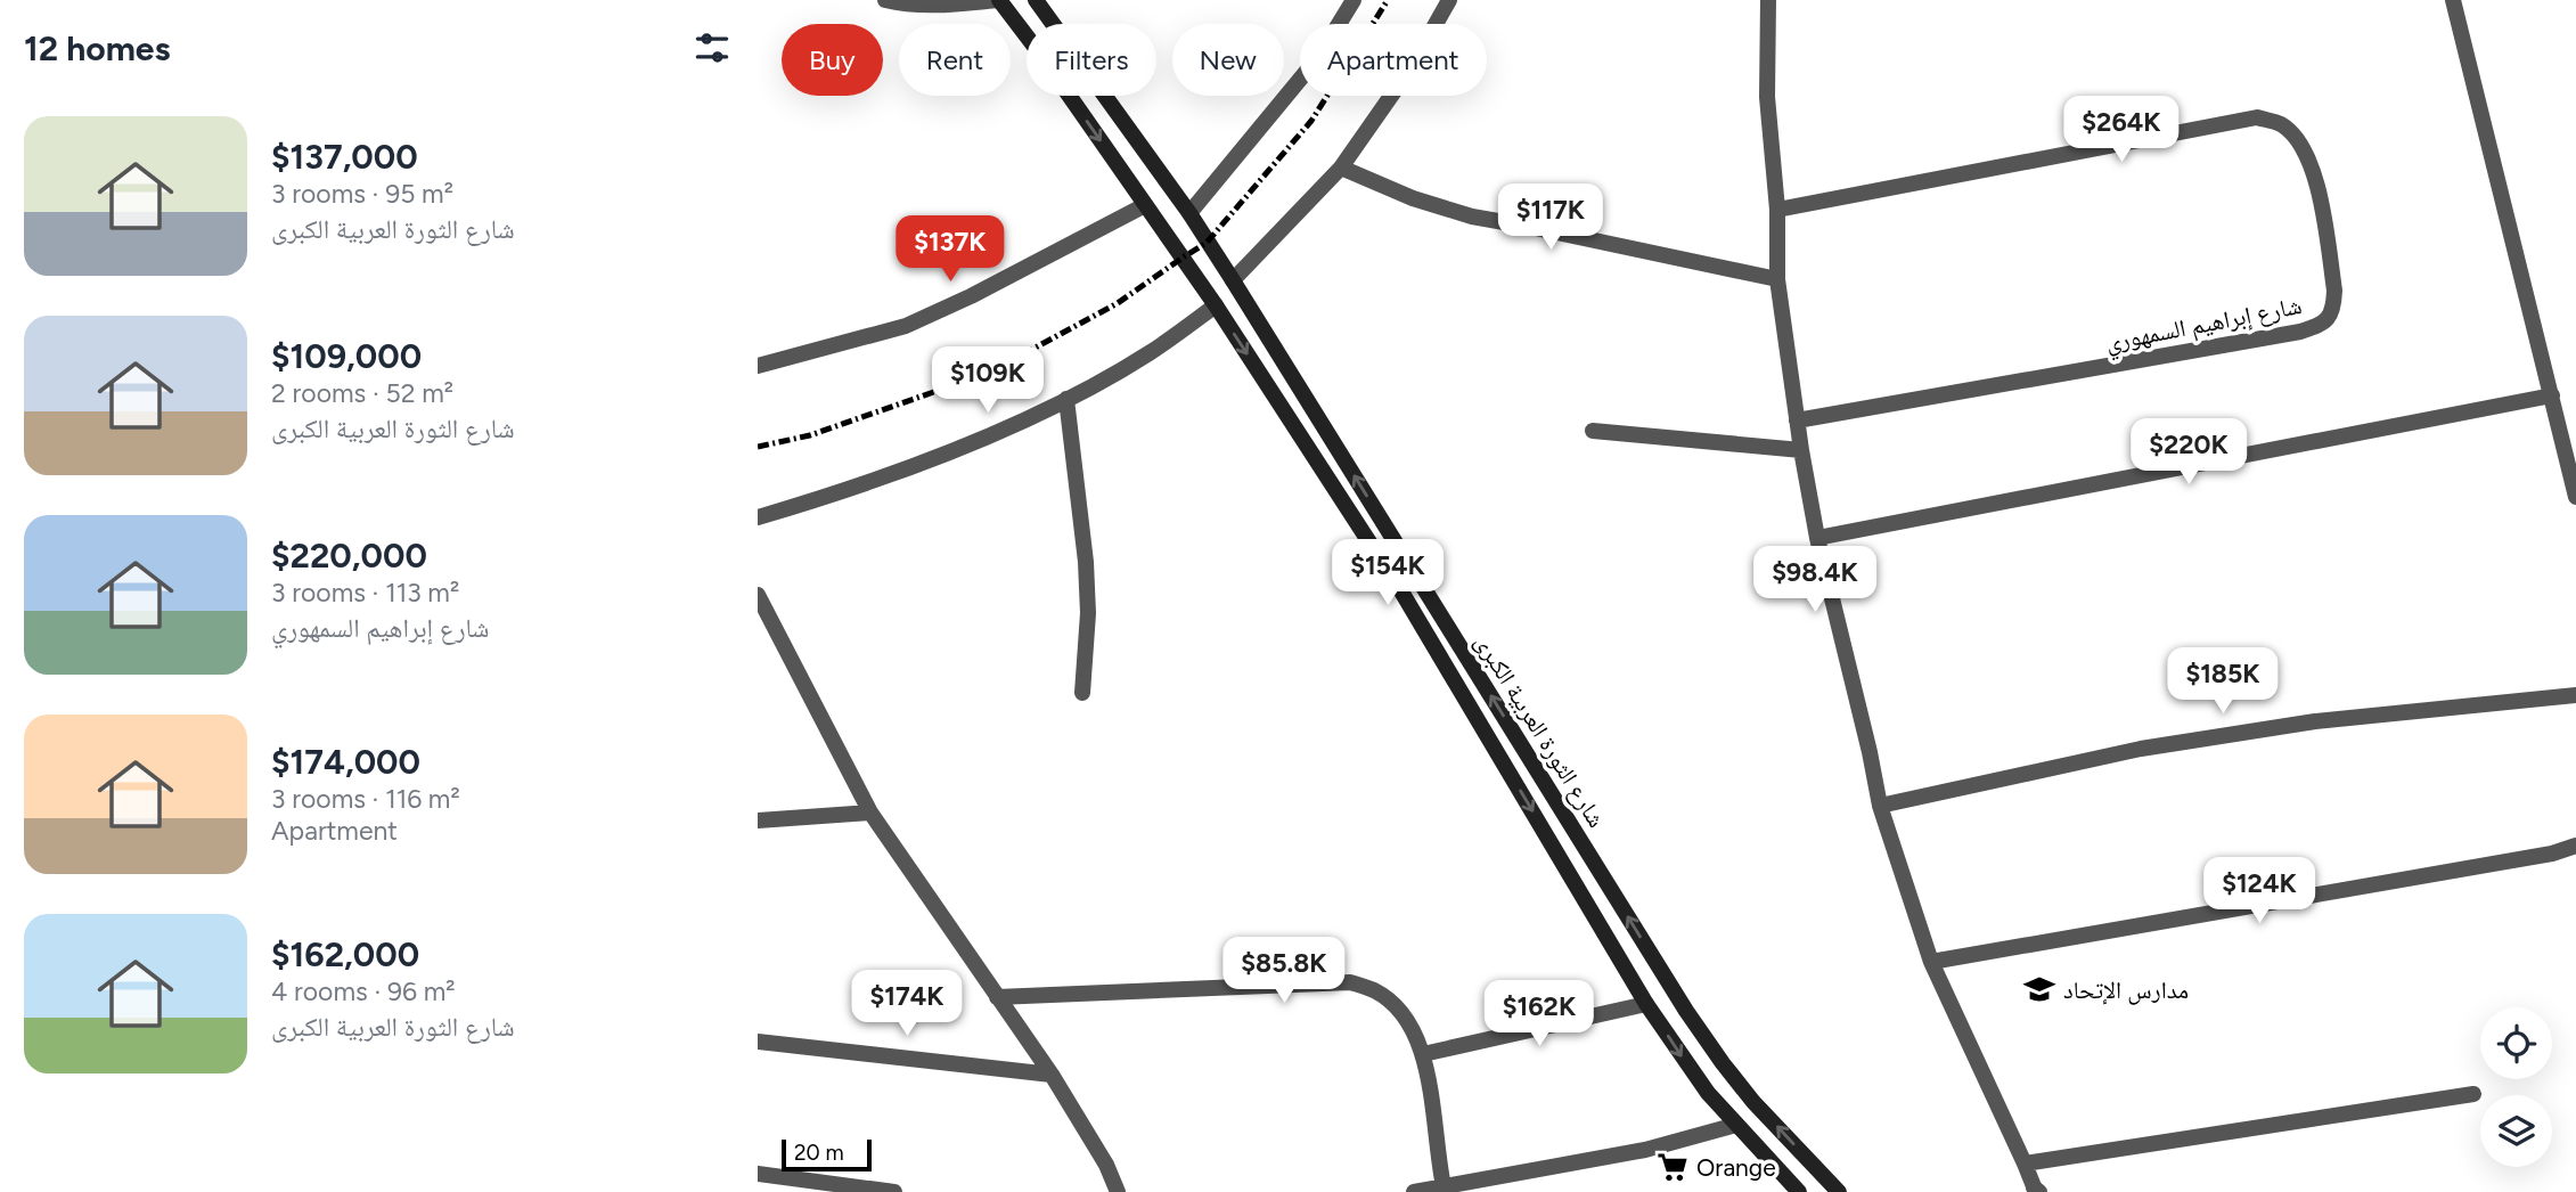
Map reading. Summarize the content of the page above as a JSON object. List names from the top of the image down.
{
  "streets": {
    "main road": ["شارع الثورة العربية الكبرى"],
    "street": ["شارع إبراهيم السمهوري"]
  },
  "places": {
    "school or university": ["مدارس الإتحاد"],
    "supermarket": ["Orange"]
  },
  "scale_bar": "20 m",
  "page": {
    "heading": "12 homes",
    "chip": [
      "Buy",
      "Rent",
      "Filters",
      "New",
      "Apartment"
    ],
    "list": [
      {
        "name": "$137,000",
        "note": "3 rooms · 95 m² · شارع الثورة العربية الكبرى"
      },
      {
        "name": "$109,000",
        "note": "2 rooms · 52 m² · شارع الثورة العربية الكبرى"
      },
      {
        "name": "$220,000",
        "note": "3 rooms · 113 m² · شارع إبراهيم السمهوري"
      },
      {
        "name": "$174,000",
        "note": "3 rooms · 116 m² · Apartment"
      },
      {
        "name": "$162,000",
        "note": "4 rooms · 96 m² · شارع الثورة العربية الكبرى"
      }
    ],
    "price": [
      "$264K",
      "$117K",
      "$137K",
      "$109K",
      "$220K",
      "$154K",
      "$98.4K",
      "$185K",
      "$124K",
      "$85.8K",
      "$174K",
      "$162K"
    ],
    "scale": "20 m"
  }
}
